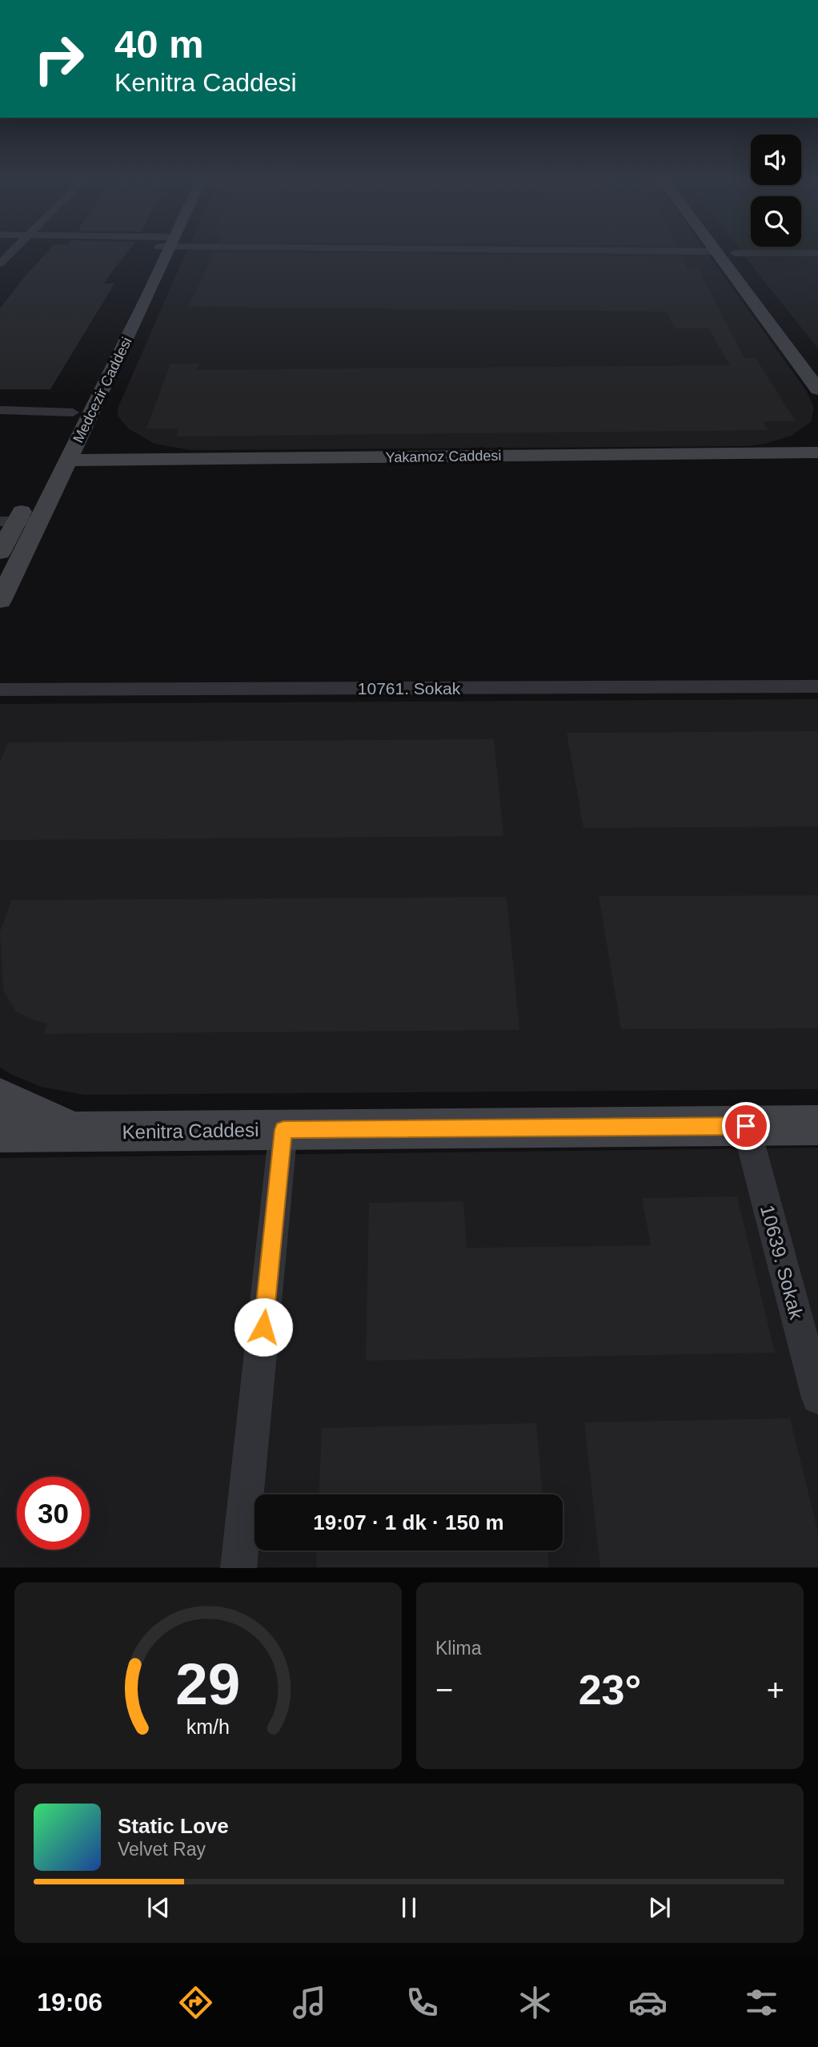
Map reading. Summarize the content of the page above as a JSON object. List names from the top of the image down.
{
  "streets": {
    "street": [
      "Medcezir Caddesi",
      "Yakamoz Caddesi",
      "10761. Sokak",
      "Kenitra Caddesi",
      "10639. Sokak"
    ]
  },
  "crossings": [
    ["Medcezir Caddesi", "Yakamoz Caddesi"],
    ["Kenitra Caddesi", "10639. Sokak"]
  ],
  "page": {
    "turn": ["40 m", "Kenitra Caddesi"],
    "limit": "30",
    "trip": "19:07 · 1 dk · 150 m",
    "tile": "Klima",
    "heat": ["−", "23°", "+"],
    "song": ["Static Love", "Velvet Ray"],
    "tabs": "19:06",
    "gauge": ["29", "km/h"]
  }
}
